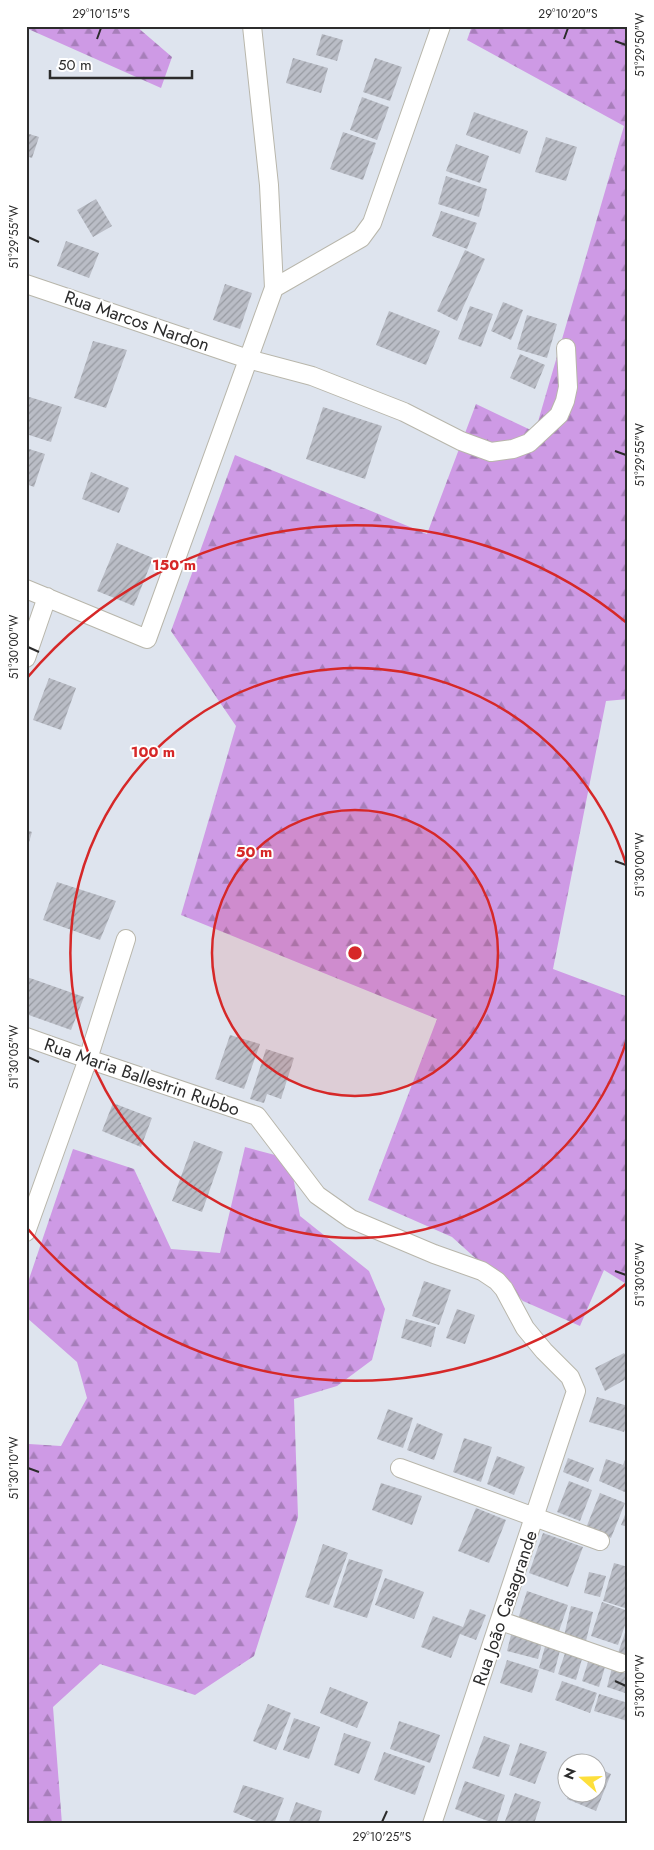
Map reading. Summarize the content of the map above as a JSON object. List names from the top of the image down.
{
  "streets": {
    "street": ["Rua Marcos Nardon", "Rua Maria Ballestrin Rubbo", "Rua João Casagrande"]
  },
  "crossings": [
    ["Rua Maria Ballestrin Rubbo", "Rua João Casagrande"]
  ],
  "scale_bar": "50 m",
  "north": "left",
  "coordinates": [
    "29°10'15\"S",
    "29°10'20\"S",
    "51°29'50\"W",
    "51°29'55\"W",
    "51°30'00\"W",
    "51°30'05\"W",
    "51°30'10\"W",
    "29°10'25\"S"
  ],
  "rings": ["150 m", "100 m", "50 m"]
}
